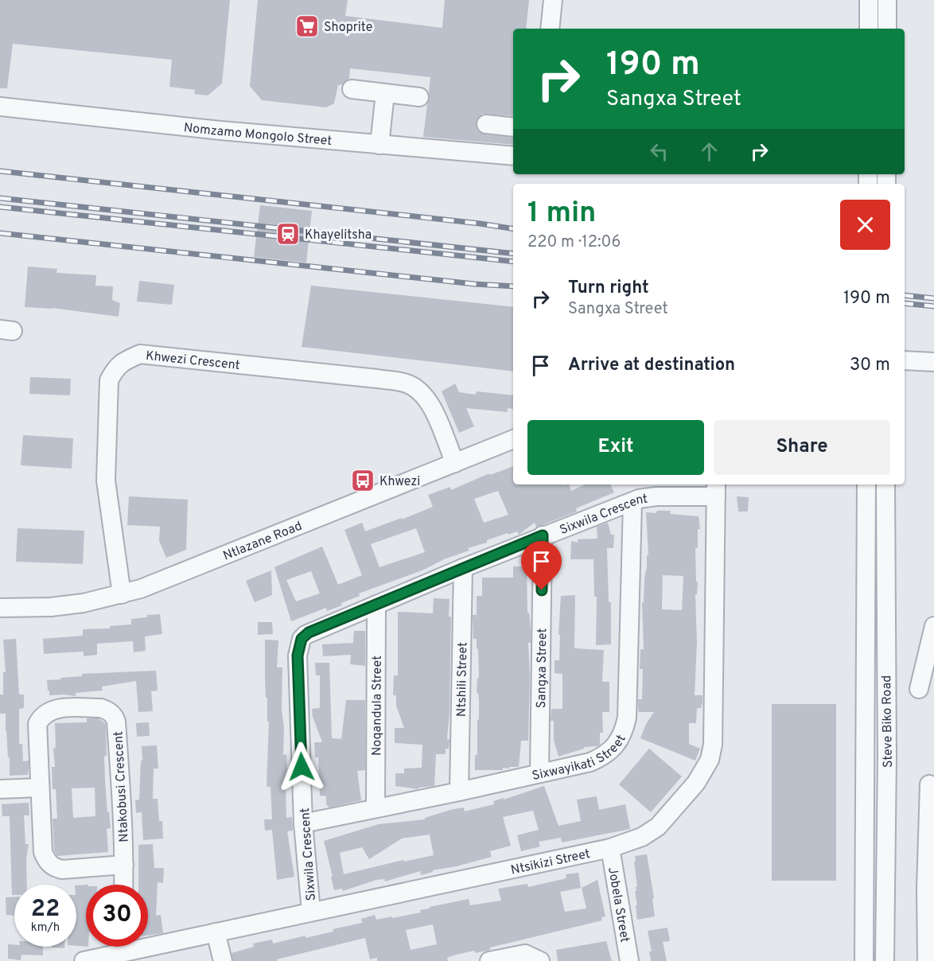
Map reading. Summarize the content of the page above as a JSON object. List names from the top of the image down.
{
  "streets": {
    "street": [
      "Nomzamo Mongolo Street",
      "Khwezi Crescent",
      "Sixwila Crescent",
      "Ntlazane Road",
      "Sangxa Street",
      "Ntshili Street",
      "Noqandula Street",
      "Steve Biko Road",
      "Sixwayikati Street",
      "Ntakobusi Crescent",
      "Ntsikizi Street",
      "Jobela Street"
    ]
  },
  "crossings": [
    ["Khwezi Crescent", "Ntlazane Road"],
    ["Sixwila Crescent", "Sangxa Street"],
    ["Sixwila Crescent", "Ntshili Street"],
    ["Sixwila Crescent", "Noqandula Street"],
    ["Sixwila Crescent", "Sixwayikati Street"],
    ["Sixwila Crescent", "Ntsikizi Street"],
    ["Sangxa Street", "Sixwayikati Street"],
    ["Ntshili Street", "Sixwayikati Street"],
    ["Noqandula Street", "Sixwayikati Street"],
    ["Ntsikizi Street", "Jobela Street"]
  ],
  "places": {
    "supermarket": ["Shoprite"],
    "station": ["Khayelitsha"],
    "bus stop": ["Khwezi"]
  },
  "page": {
    "turn": ["190 m", "Sangxa Street"],
    "heading": ["1 min", "220 m · 12:06"],
    "list": [
      {
        "name": "Turn right",
        "note": "Sangxa Street",
        "value": "190 m"
      },
      {
        "name": "Arrive at destination",
        "value": "30 m"
      }
    ],
    "buttons": ["Exit", "Share"],
    "speed": "22 km/h",
    "limit": "30"
  }
}
